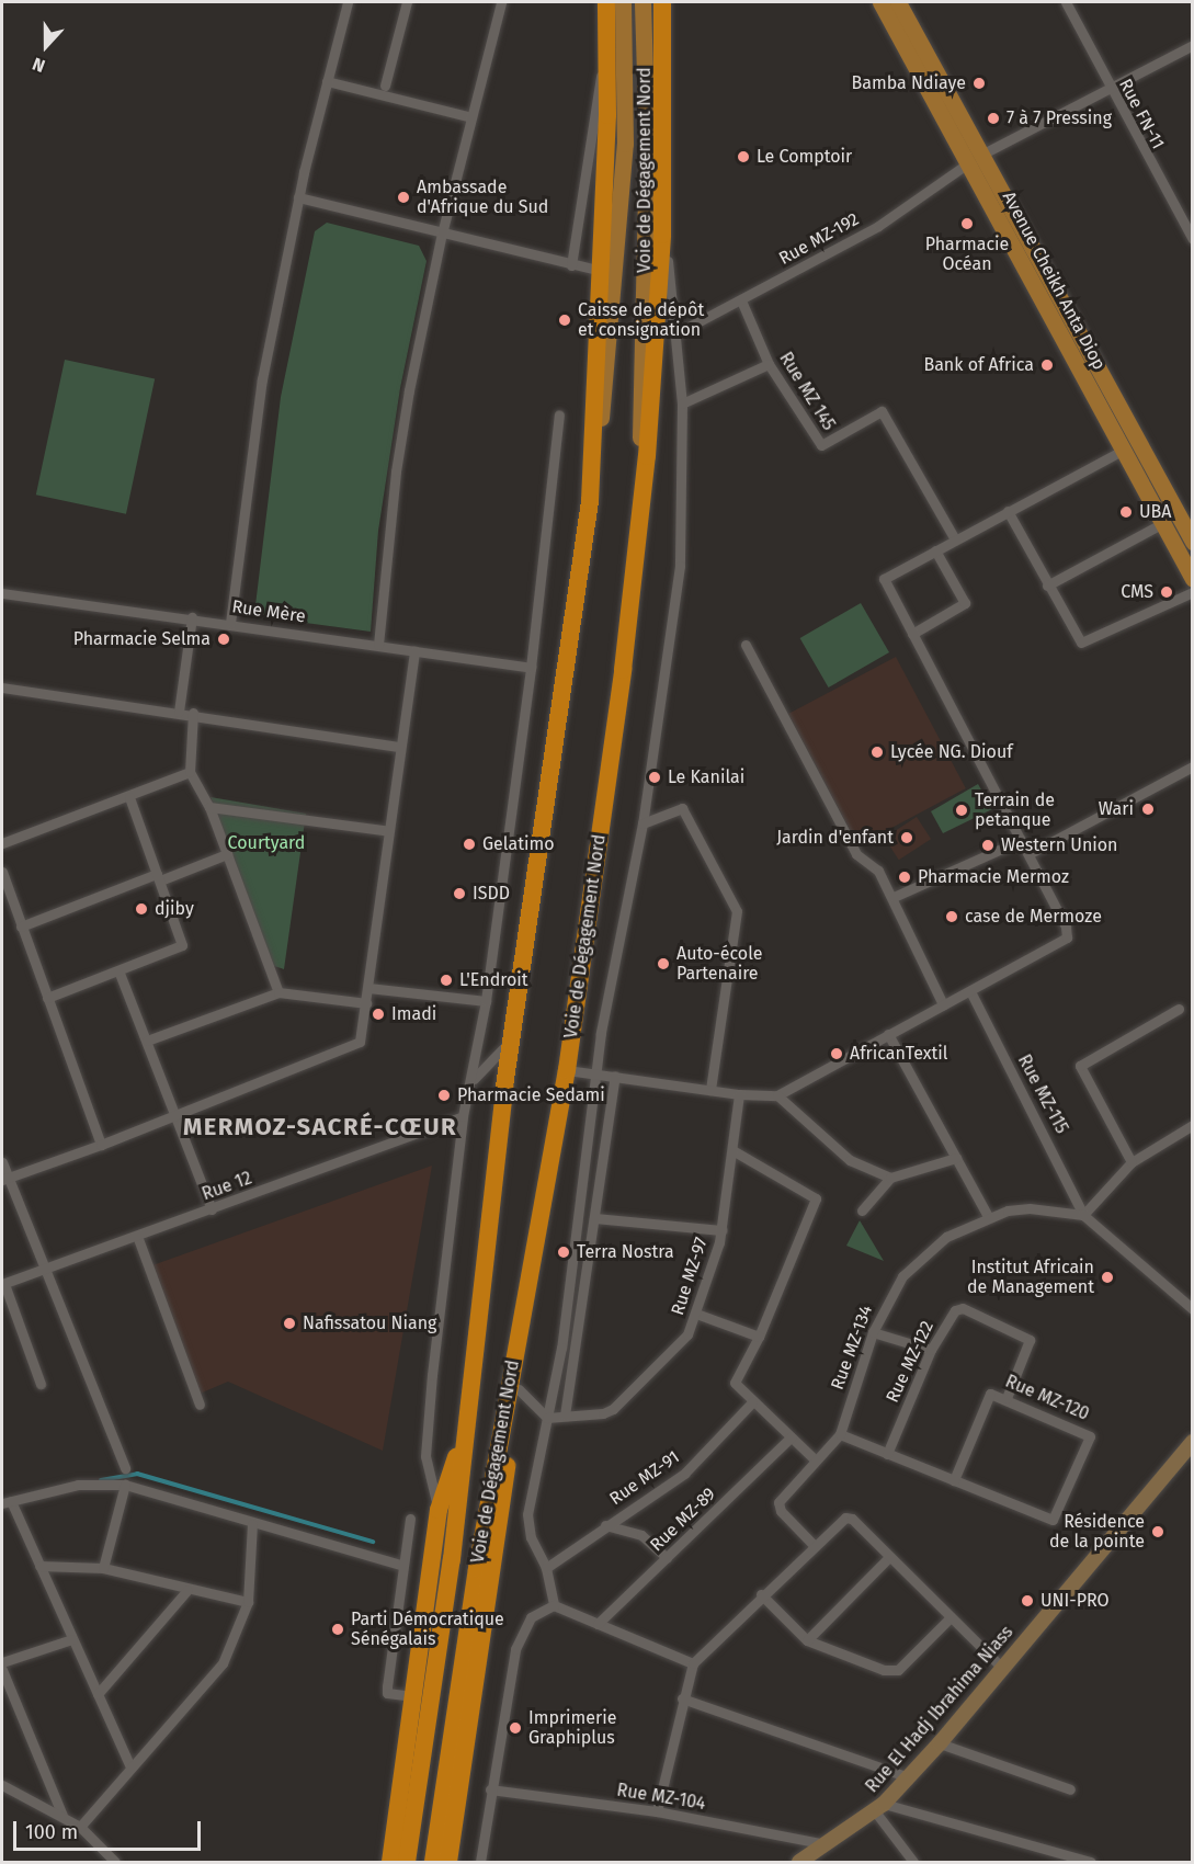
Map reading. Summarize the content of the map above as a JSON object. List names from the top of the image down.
{
  "streets": {
    "highway": ["Voie de Dégagement Nord"],
    "main road": ["Avenue Cheikh Anta Diop"],
    "street": [
      "Rue FN-11",
      "Rue MZ-192",
      "Rue MZ 145",
      "Rue Mère",
      "Rue MZ-115",
      "Rue 12",
      "Rue MZ-97",
      "Rue MZ-134",
      "Rue MZ-122",
      "Rue MZ-120",
      "Rue MZ-91",
      "Rue MZ-89",
      "Rue El Hadj Ibrahima Niass",
      "Rue MZ-104"
    ]
  },
  "crossings": [
    ["Rue FN-11", "Rue MZ-192"],
    ["Rue MZ-192", "Avenue Cheikh Anta Diop"],
    ["Rue MZ-192", "Rue MZ 145"],
    ["Rue MZ-115", "Rue MZ-134"],
    ["Rue MZ-122", "Rue MZ-120"],
    ["Rue El Hadj Ibrahima Niass", "Rue MZ-104"]
  ],
  "districts": ["MERMOZ-SACRÉ-CŒUR"],
  "parks": ["Courtyard"],
  "places": [
    "Bamba Ndiaye",
    "7 à 7 Pressing",
    "Le Comptoir",
    "Ambassade d'Afrique du Sud",
    "Pharmacie Océan",
    "Caisse de dépôt et consignation",
    "Bank of Africa",
    "UBA",
    "CMS",
    "Pharmacie Selma",
    "Lycée NG. Diouf",
    "Le Kanilai",
    "Wari",
    "Terrain de petanque",
    "Jardin d'enfant",
    "Gelatimo",
    "Western Union",
    "Pharmacie Mermoz",
    "ISDD",
    "djiby",
    "case de Mermoze",
    "Auto-école Partenaire",
    "L'Endroit",
    "Imadi",
    "AfricanTextil",
    "Pharmacie Sedami",
    "Terra Nostra",
    "Institut Africain de Management",
    "Nafissatou Niang",
    "Résidence de la pointe",
    "UNI-PRO",
    "Parti Démocratique Sénégalais",
    "Imprimerie Graphiplus"
  ],
  "scale_bar": "100 m",
  "north": "bottom"
}
